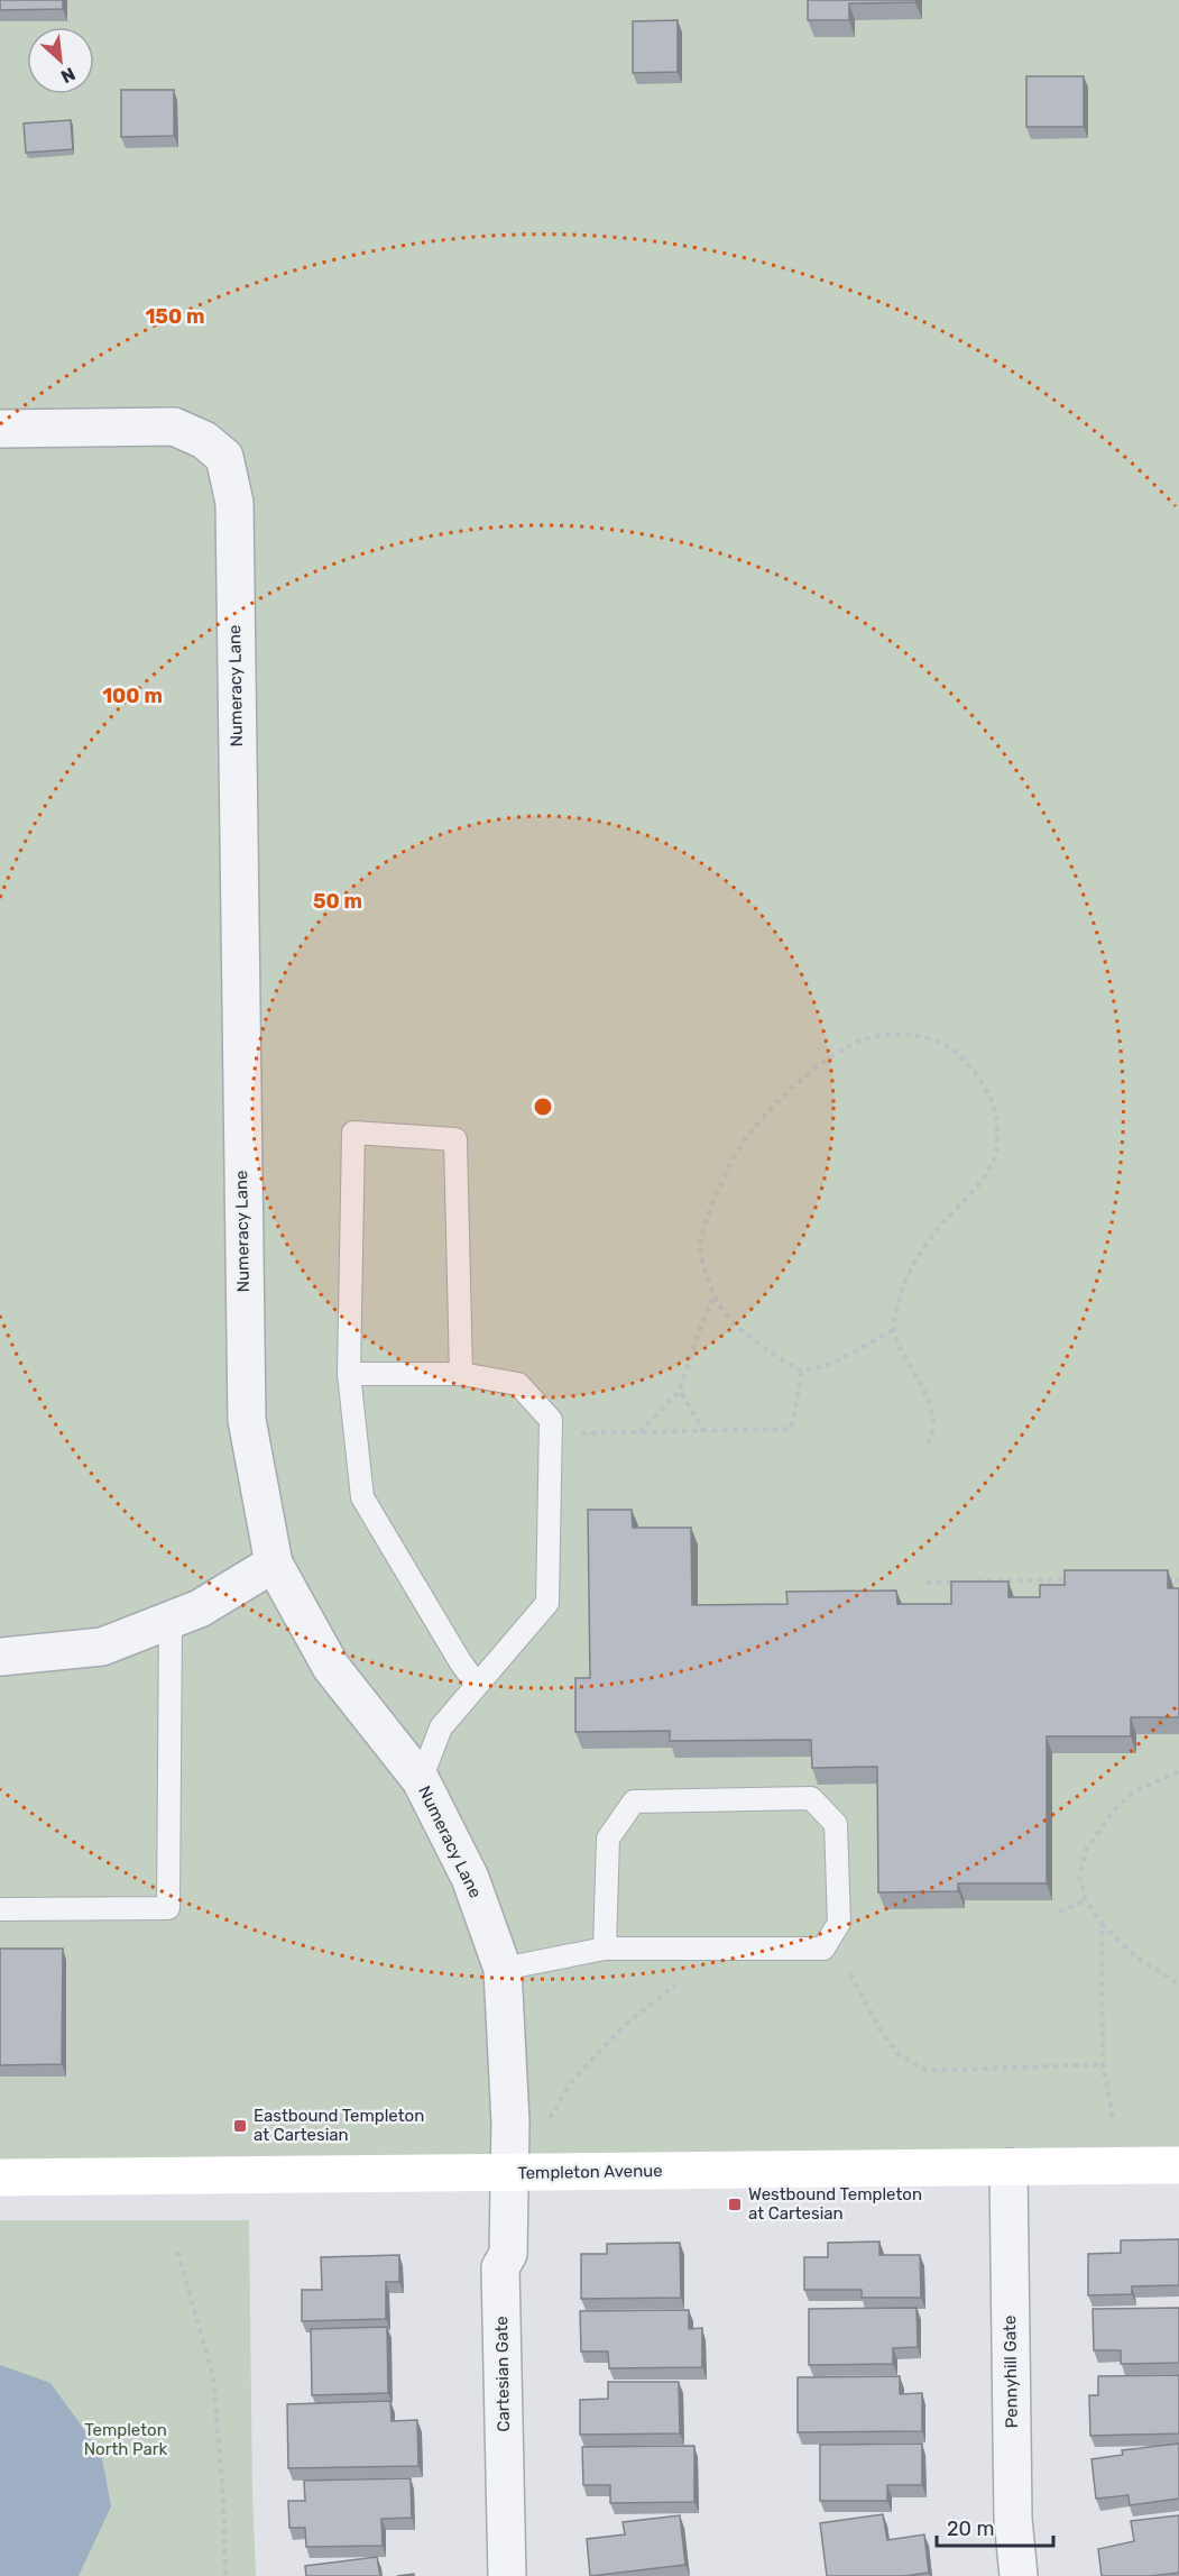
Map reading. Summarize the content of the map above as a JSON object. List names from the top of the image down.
{
  "streets": {
    "street": [
      "Numeracy Lane",
      "Templeton Avenue",
      "Pennyhill Gate",
      "Cartesian Gate"
    ]
  },
  "crossings": [
    ["Numeracy Lane", "Templeton Avenue"],
    ["Numeracy Lane", "Cartesian Gate"],
    ["Templeton Avenue", "Pennyhill Gate"],
    ["Templeton Avenue", "Cartesian Gate"]
  ],
  "parks": ["Templeton North Park"],
  "places": {
    "transit": ["Eastbound Templeton at Cartesian", "Westbound Templeton at Cartesian"]
  },
  "scale_bar": "20 m",
  "north": "bottom right",
  "rings": ["150 m", "100 m", "50 m"]
}
